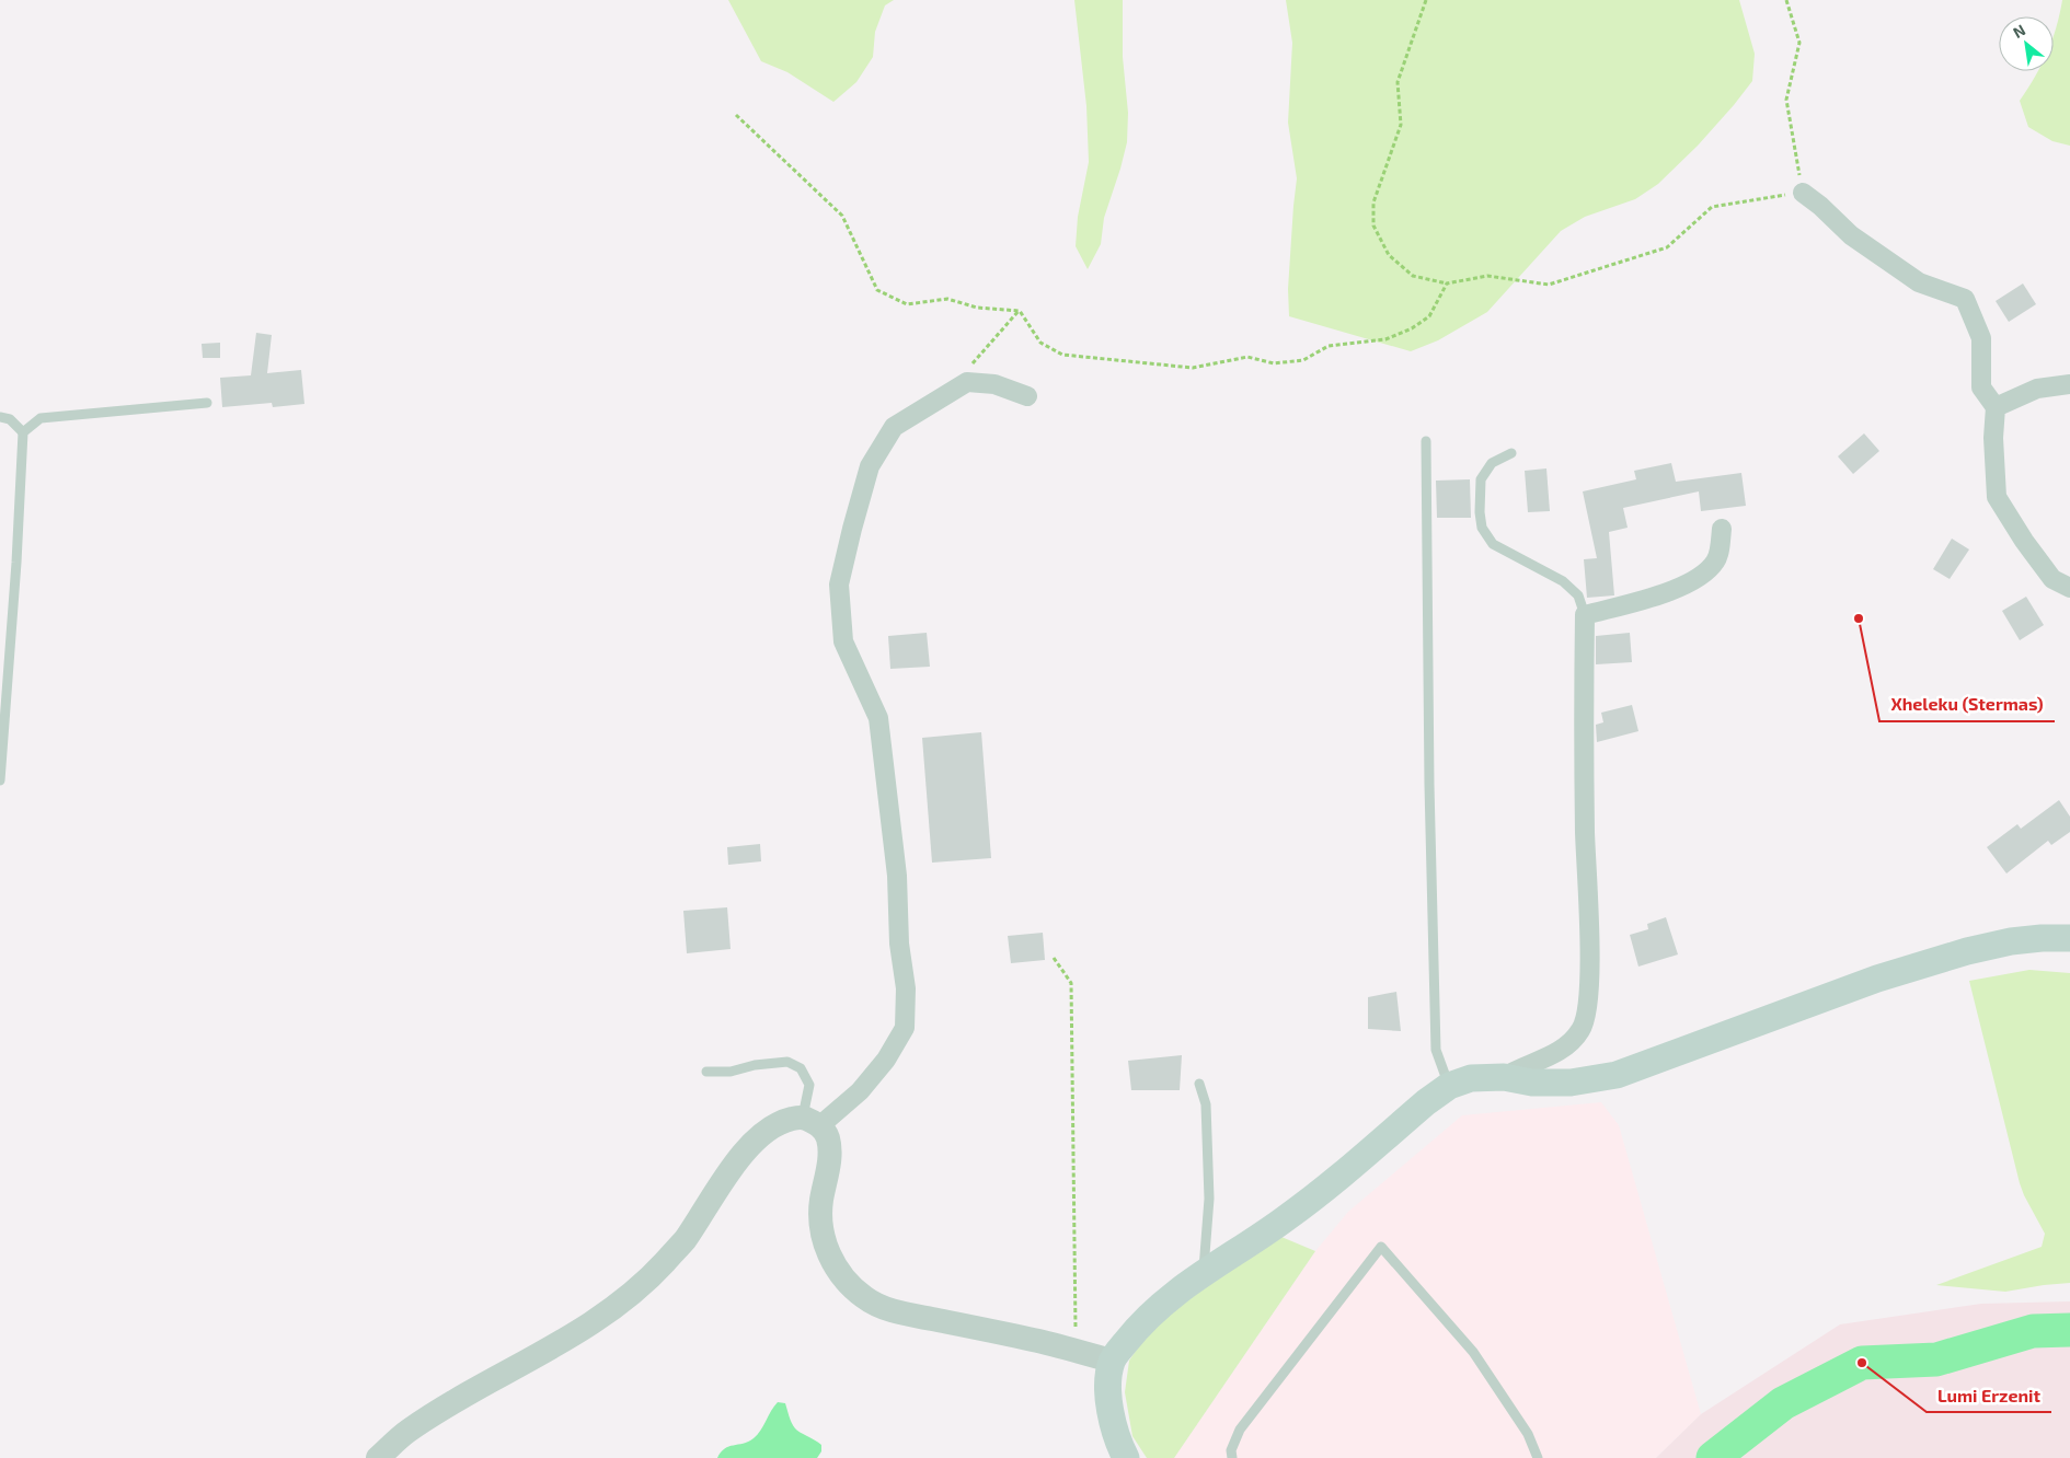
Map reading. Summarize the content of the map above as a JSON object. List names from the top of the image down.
{
  "places": ["Xheleku (Stermas)", "Lumi Erzenit"],
  "north": "top left"
}
